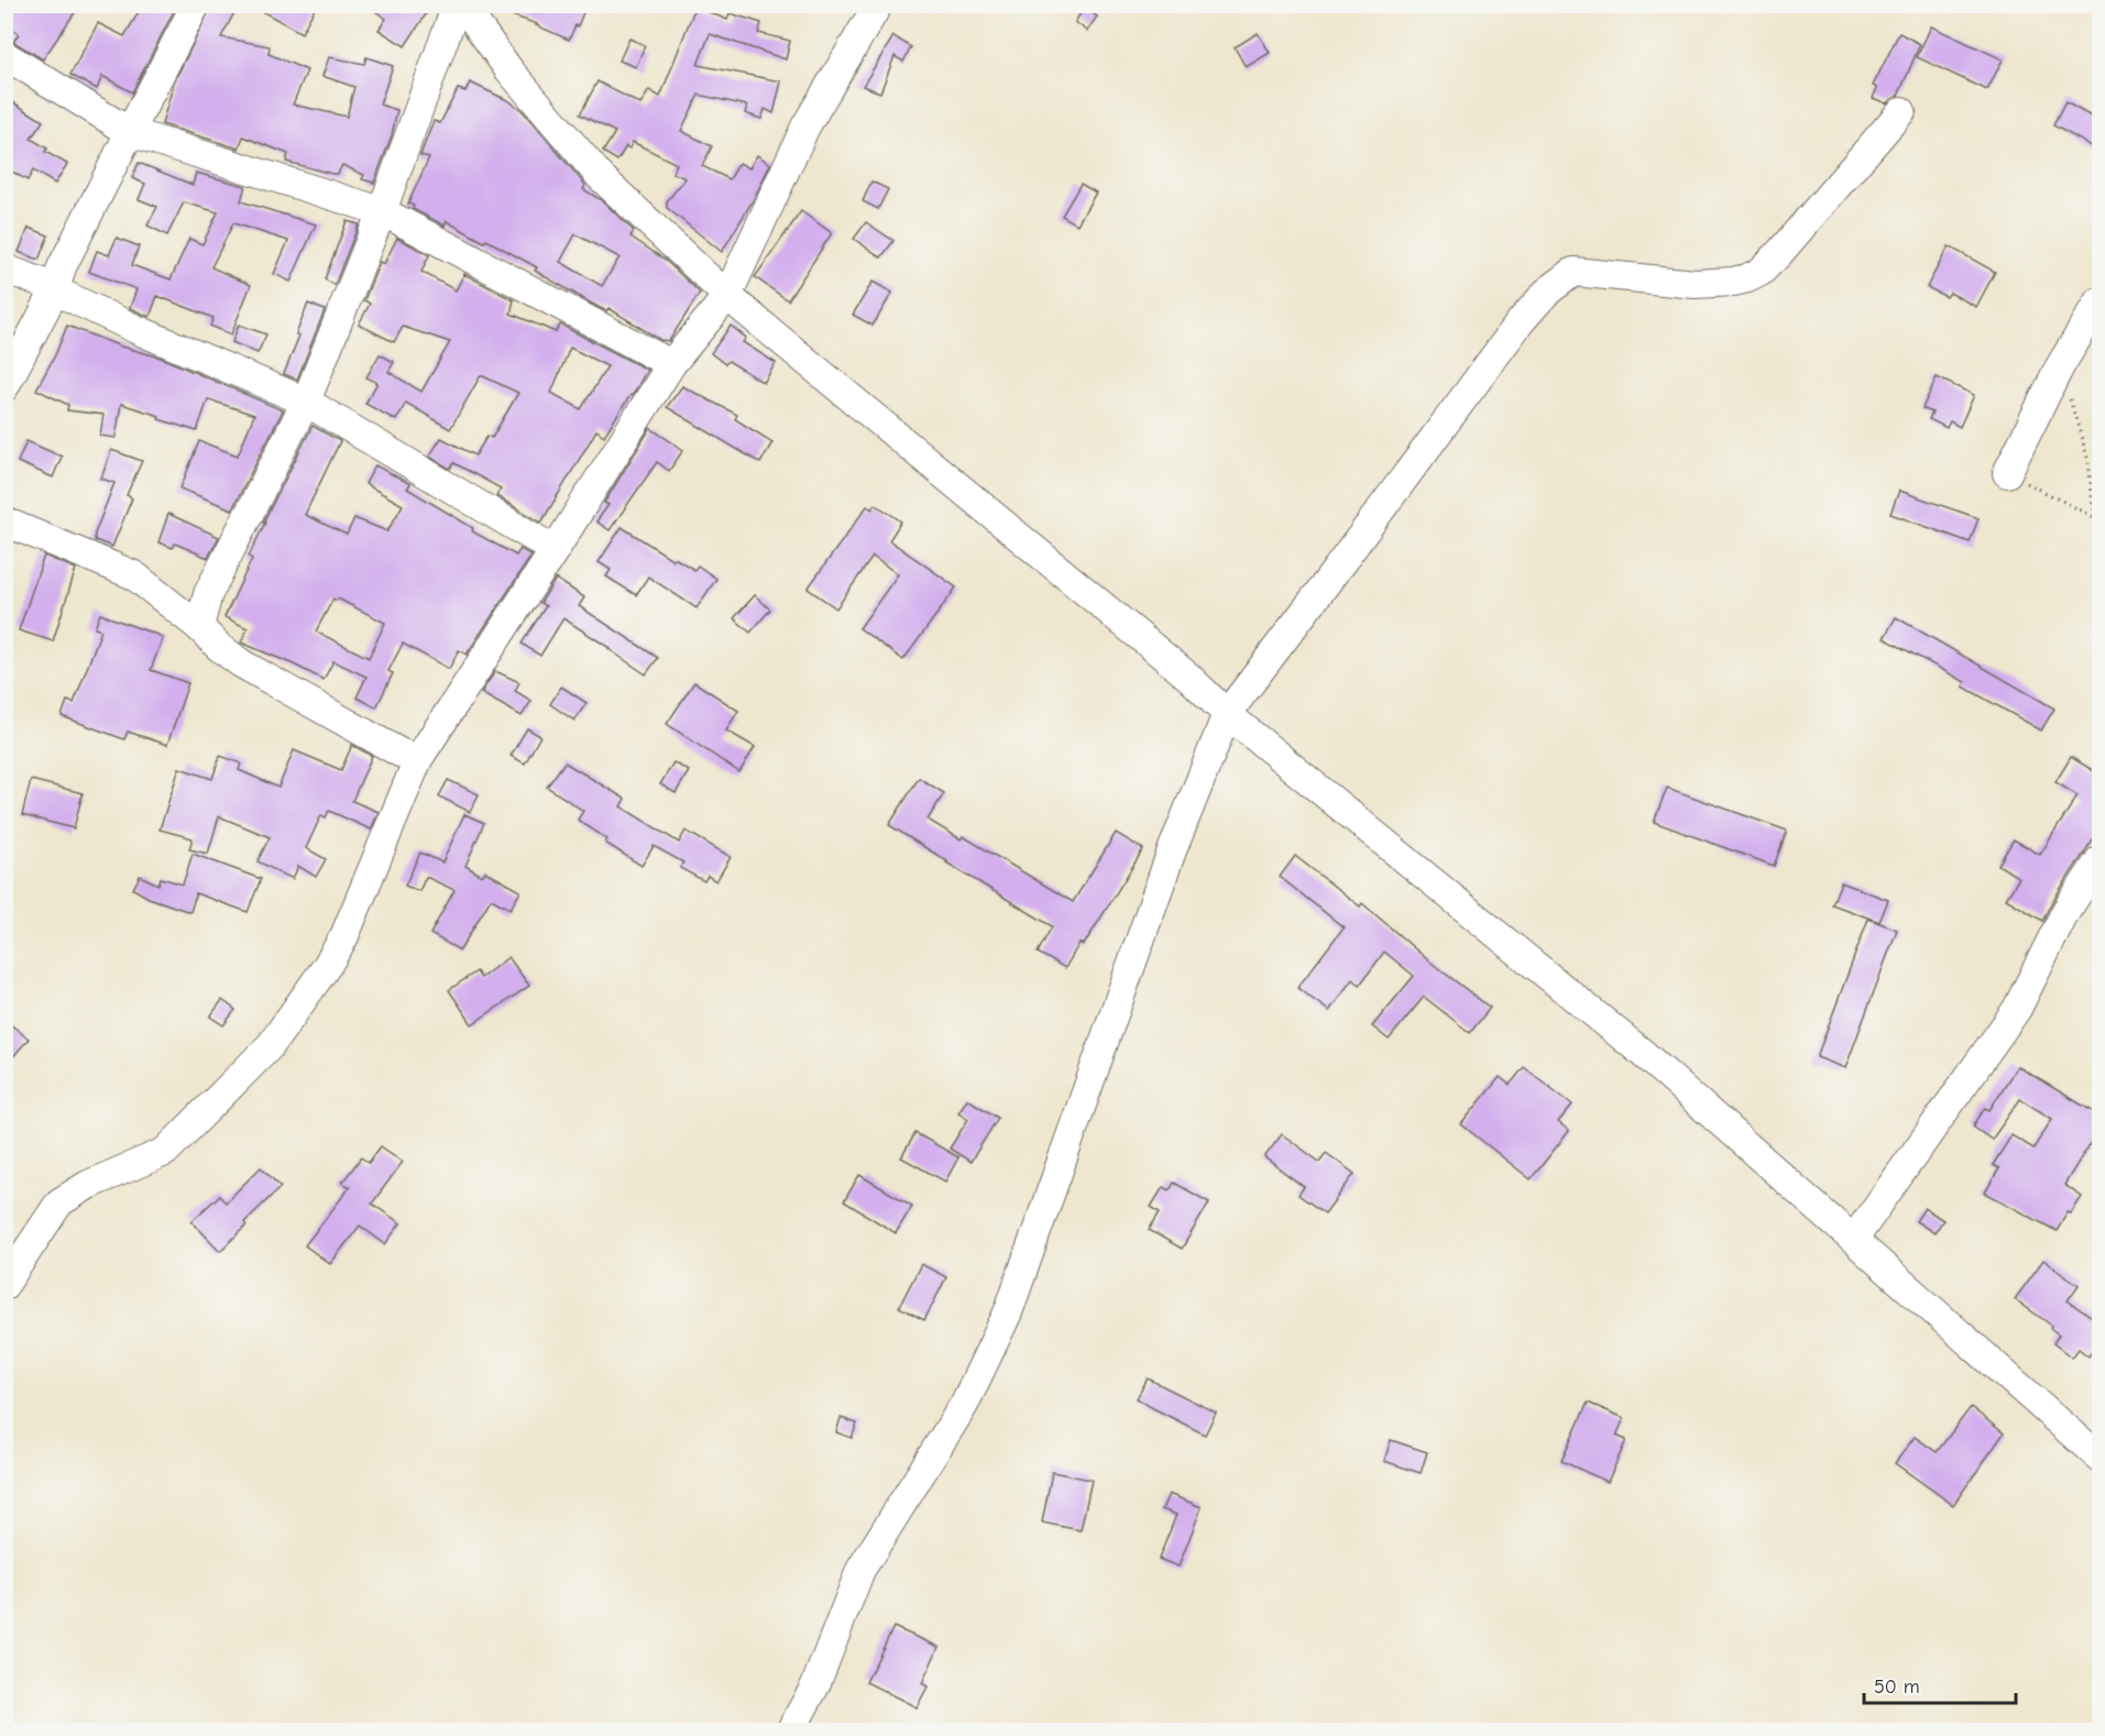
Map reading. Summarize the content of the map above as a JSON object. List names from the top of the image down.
{
  "scale_bar": "50 m"
}
